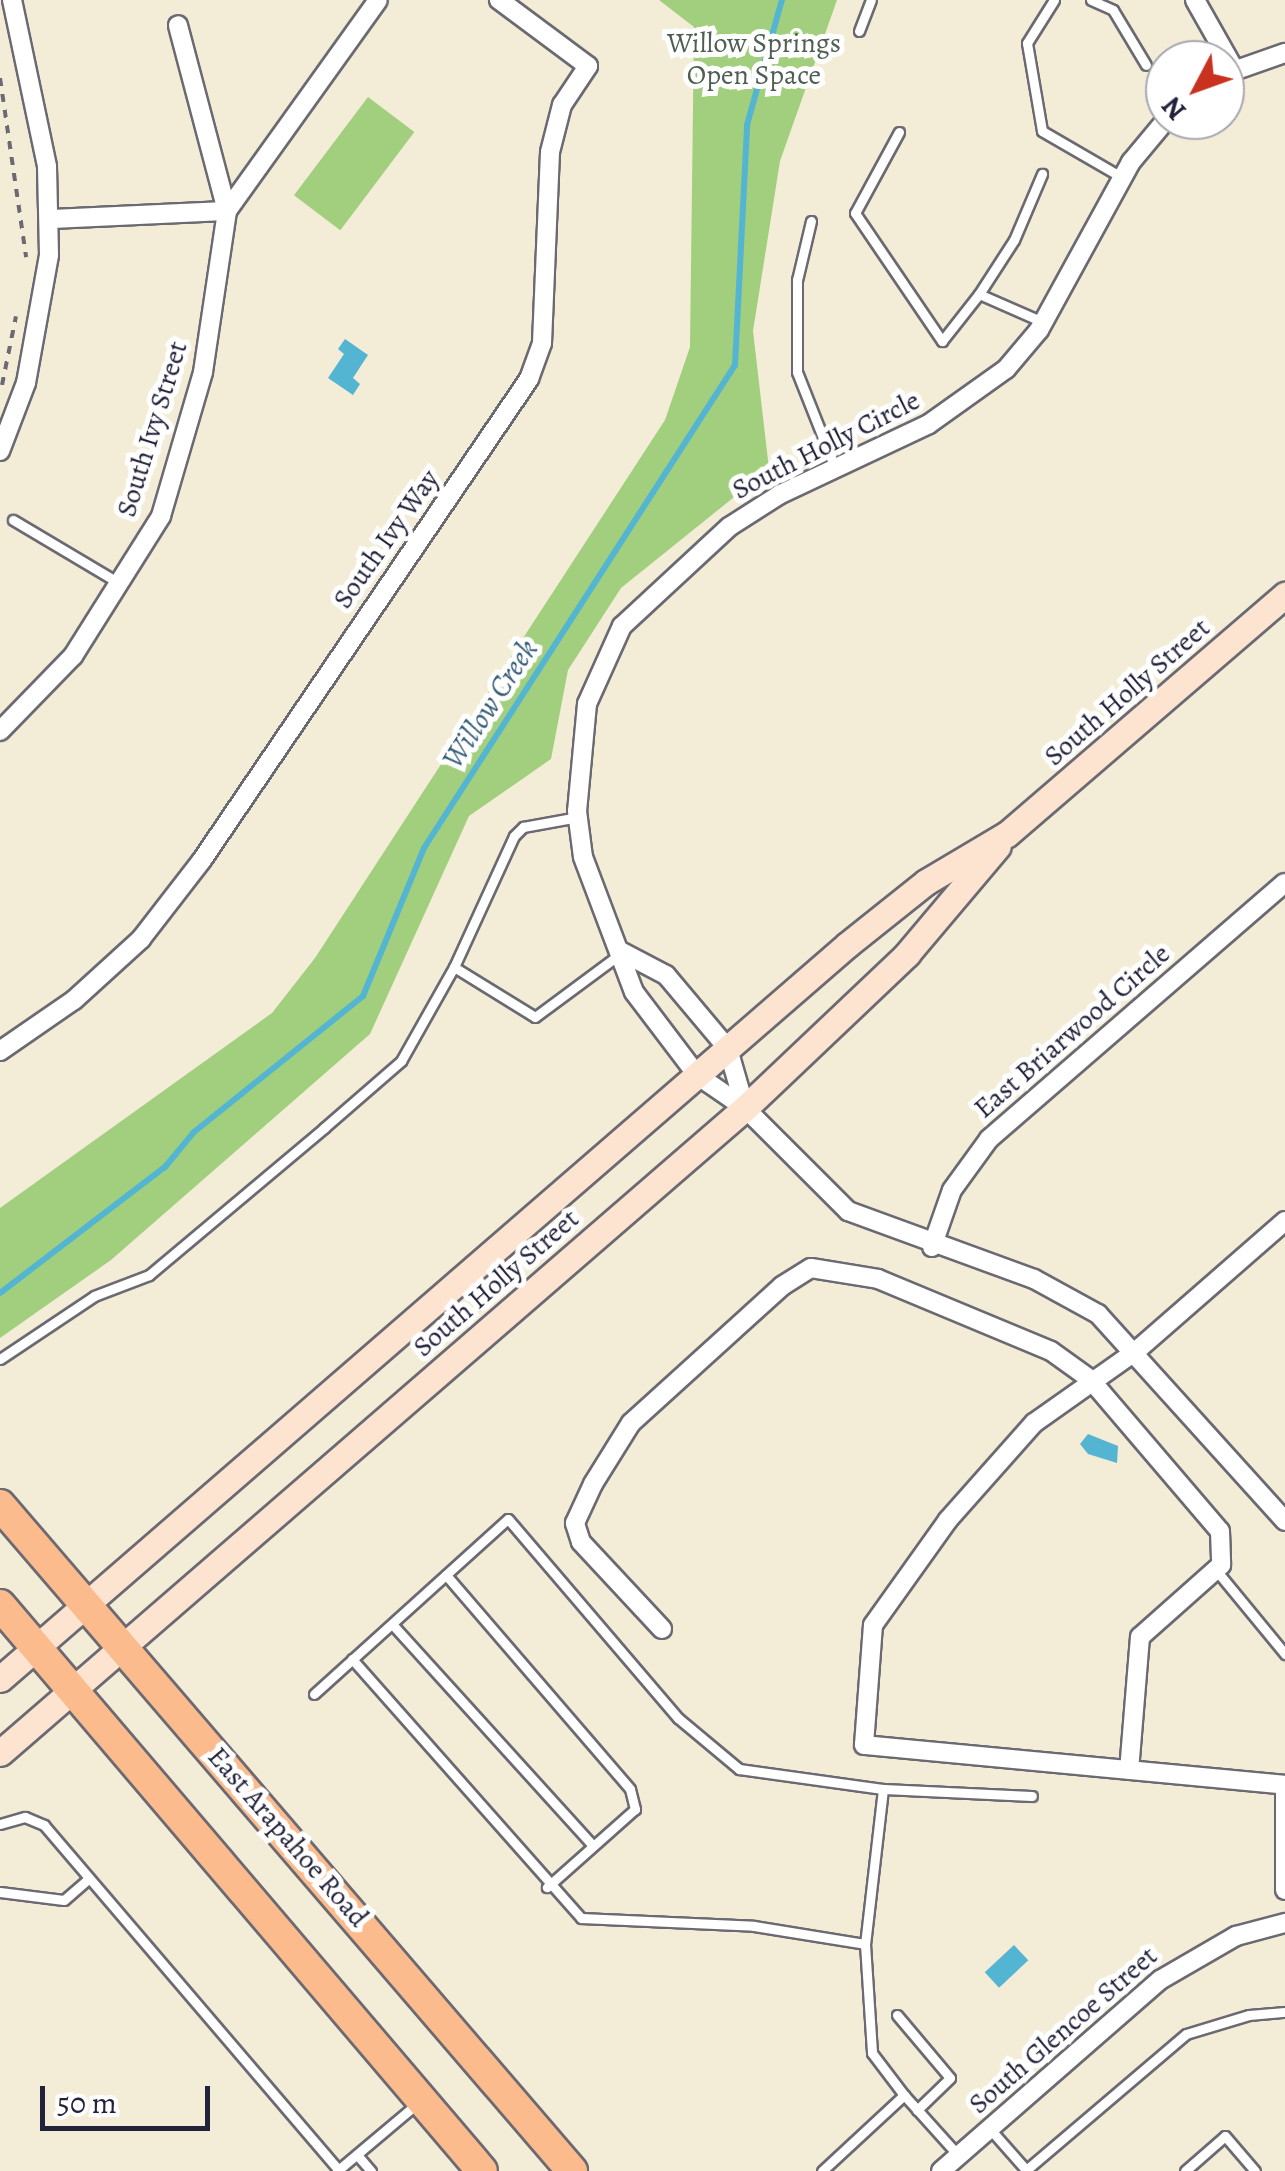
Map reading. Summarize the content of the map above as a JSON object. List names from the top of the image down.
{
  "streets": {
    "main road": ["South Holly Street", "East Arapahoe Road"],
    "street": [
      "South Ivy Street",
      "South Holly Circle",
      "South Ivy Way",
      "East Briarwood Circle",
      "South Glencoe Street"
    ]
  },
  "crossings": [
    ["South Holly Circle", "South Holly Street"],
    ["South Holly Circle", "East Briarwood Circle"],
    ["South Holly Street", "East Arapahoe Road"]
  ],
  "water": ["Willow Creek"],
  "parks": ["Willow Springs Open Space"],
  "scale_bar": "50 m",
  "north": "bottom left"
}
